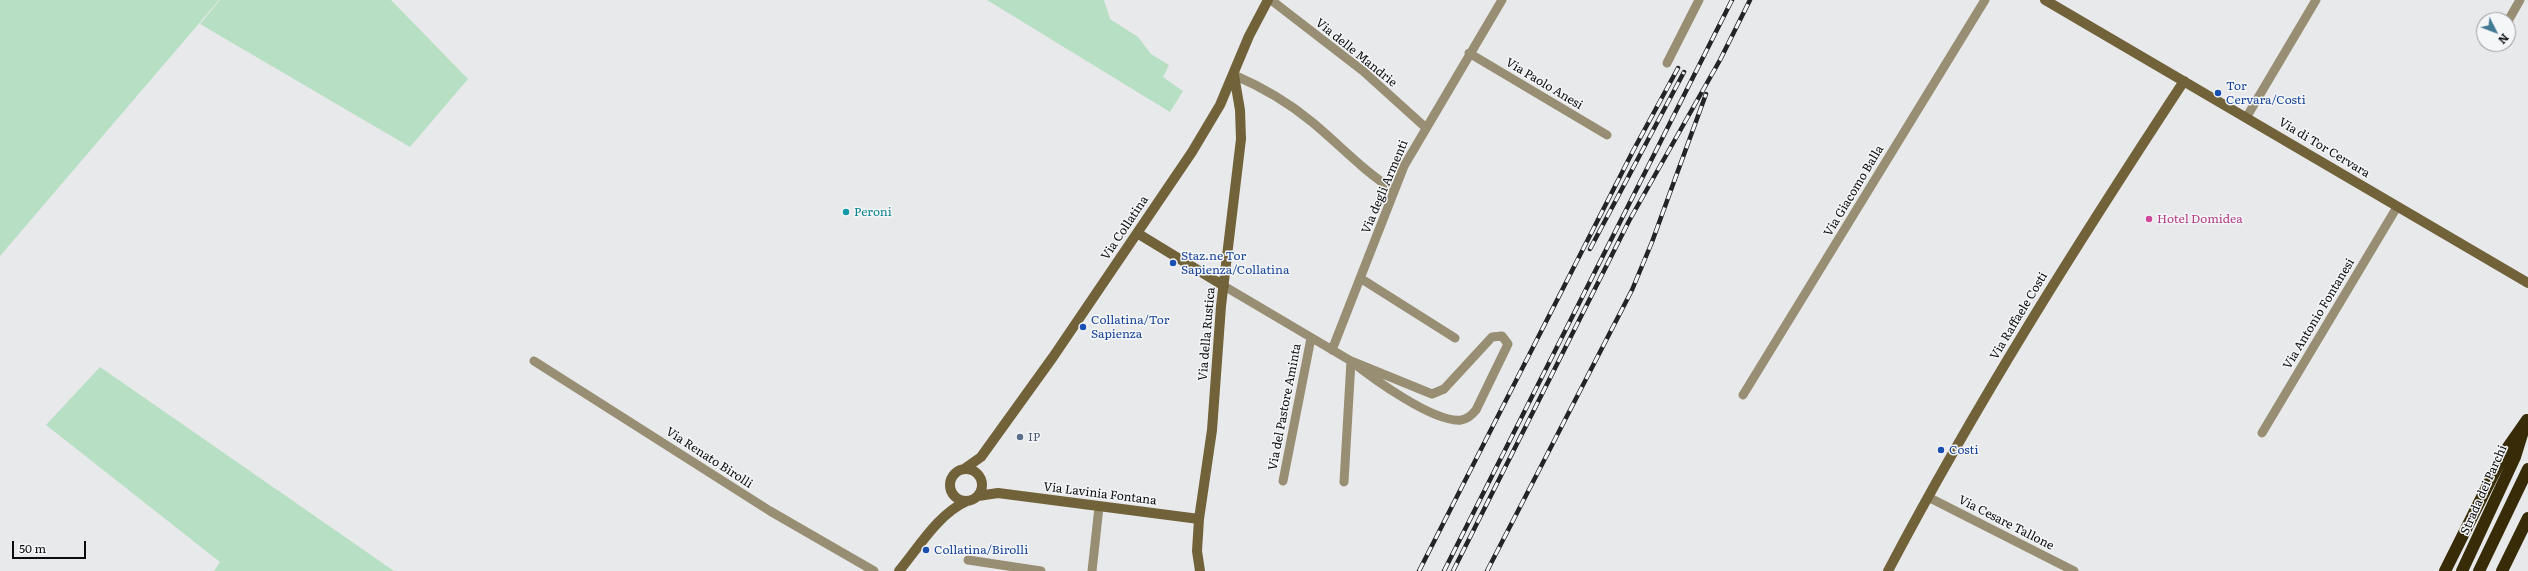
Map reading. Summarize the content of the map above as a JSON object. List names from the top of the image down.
{
  "streets": {
    "highway": ["Strada dei Parchi"],
    "street": [
      "Via delle Mandrie",
      "Via Paolo Anesi",
      "Via di Tor Cervara",
      "Via degli Armenti",
      "Via Giacomo Balla",
      "Via Collatina",
      "Via Antonio Fontanesi",
      "Via Raffaele Costi",
      "Via della Rustica",
      "Via del Pastore Aminta",
      "Via Renato Birolli",
      "Via Lavinia Fontana",
      "Via Cesare Tallone"
    ]
  },
  "crossings": [
    ["Via delle Mandrie", "Via degli Armenti"],
    ["Via delle Mandrie", "Via Collatina"],
    ["Via Paolo Anesi", "Via degli Armenti"],
    ["Via di Tor Cervara", "Via Antonio Fontanesi"],
    ["Via di Tor Cervara", "Via Raffaele Costi"],
    ["Via Collatina", "Via della Rustica"],
    ["Via Collatina", "Via Lavinia Fontana"],
    ["Via Raffaele Costi", "Via Cesare Tallone"],
    ["Via della Rustica", "Via Lavinia Fontana"]
  ],
  "places": [
    "Tor Cervara/Costi",
    "Peroni",
    "Hotel Domidea",
    "Staz.ne Tor Sapienza/Collatina",
    "Collatina/Tor Sapienza",
    "IP",
    "Costi",
    "Collatina/Birolli"
  ],
  "scale_bar": "50 m",
  "north": "bottom right"
}
